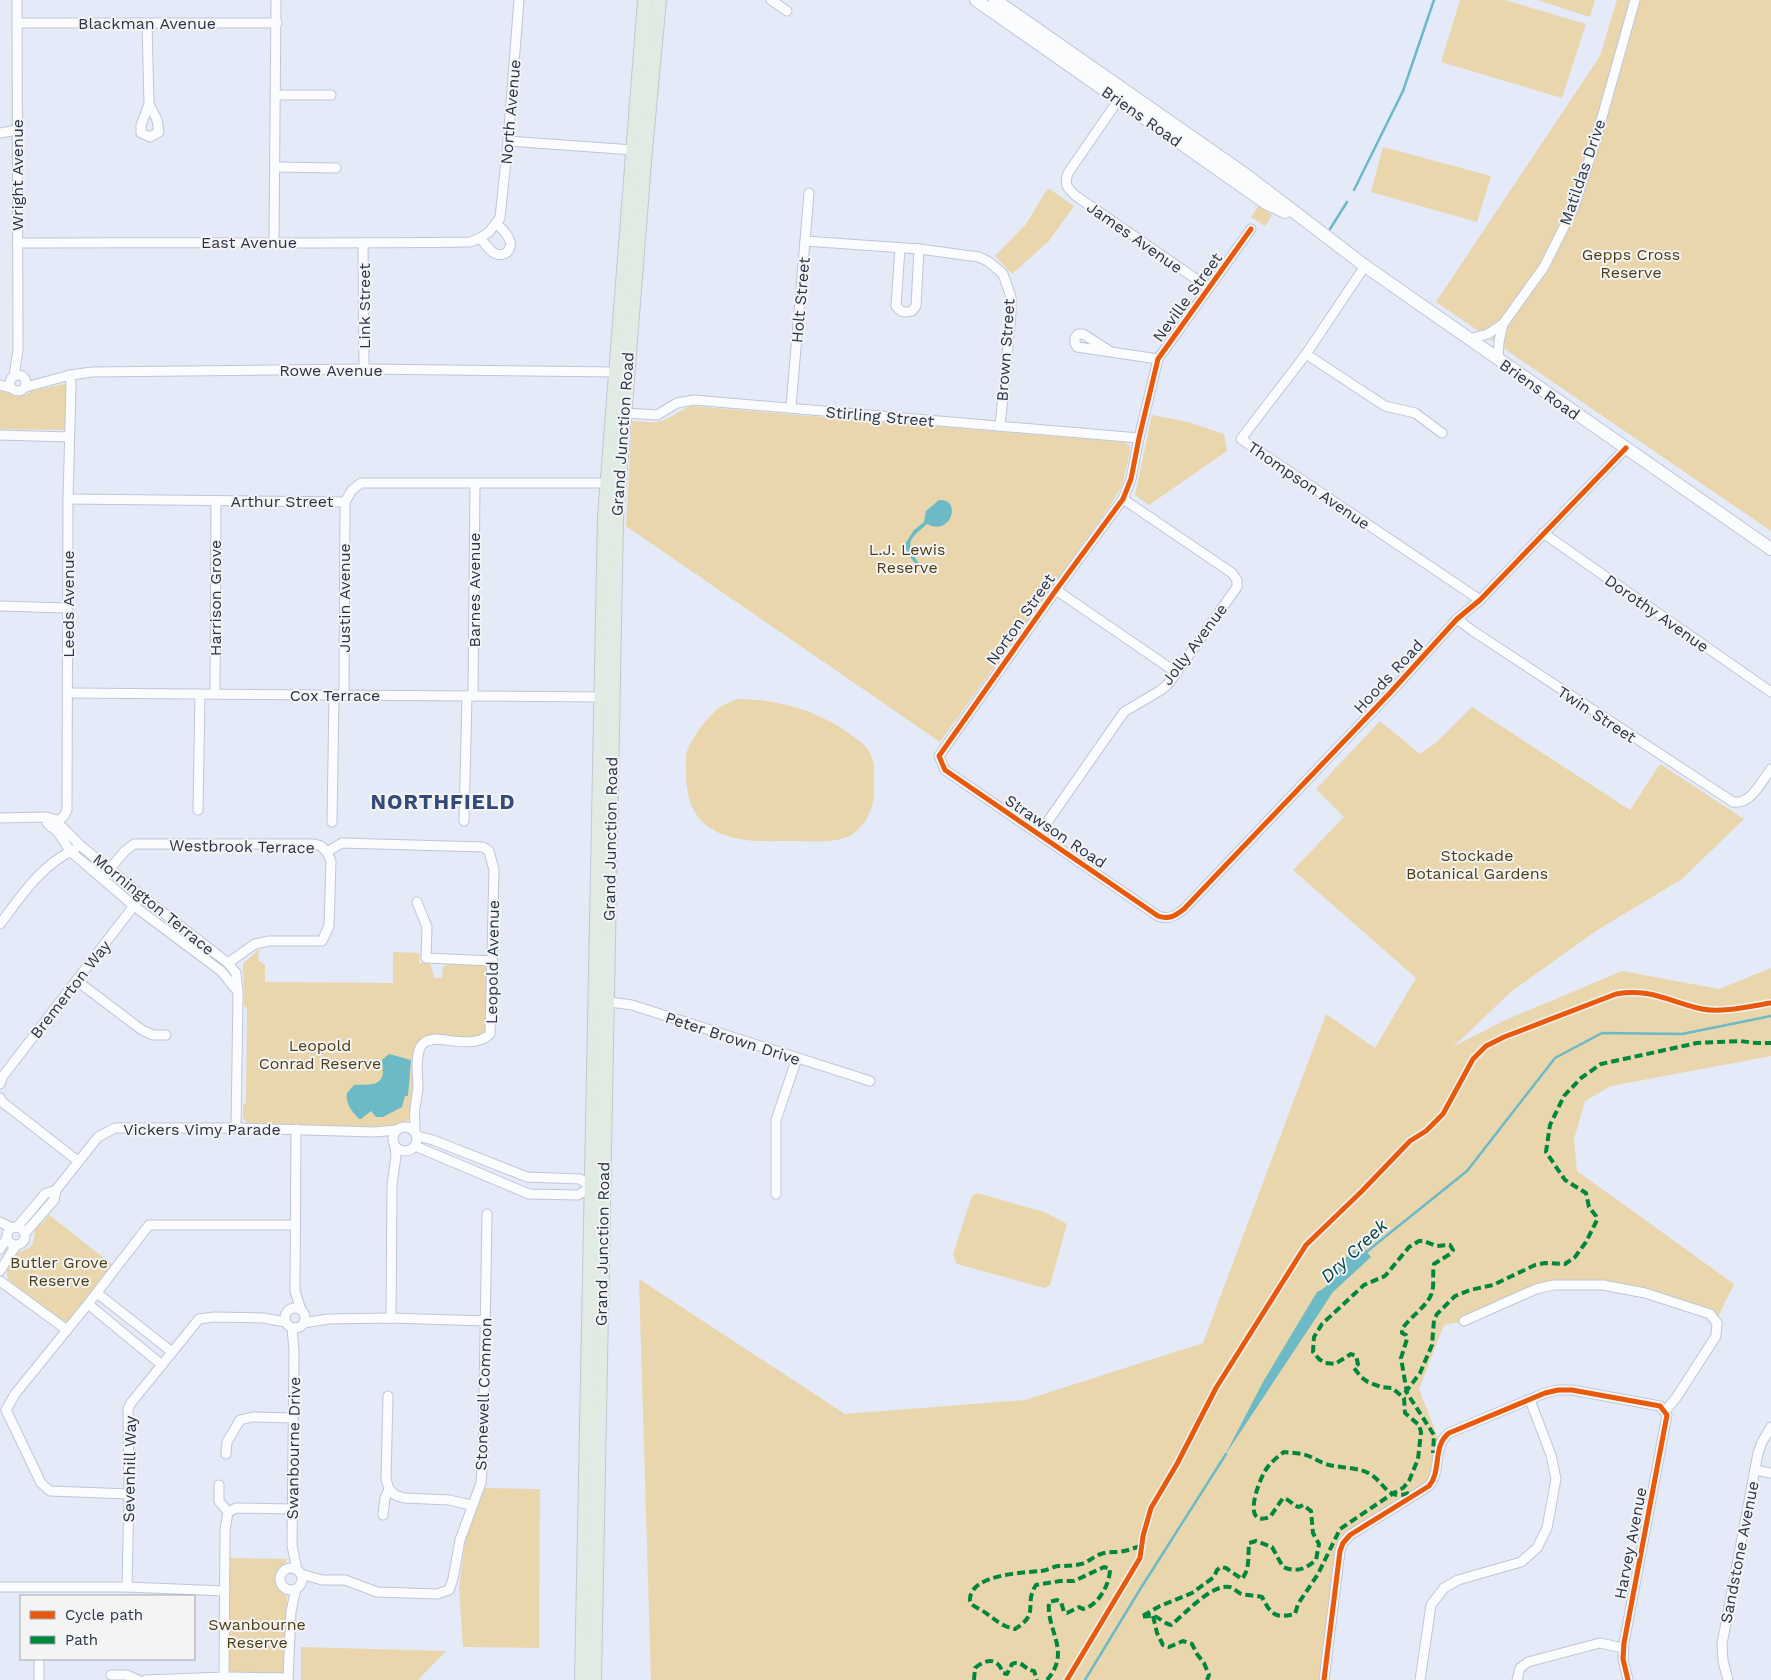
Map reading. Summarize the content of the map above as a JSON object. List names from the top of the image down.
{
  "streets": {
    "highway": ["Grand Junction Road"],
    "main road": ["Briens Road"],
    "street": [
      "Blackman Avenue",
      "North Avenue",
      "Matildas Drive",
      "Wright Avenue",
      "James Avenue",
      "East Avenue",
      "Neville Street",
      "Holt Street",
      "Link Street",
      "Brown Street",
      "Rowe Avenue",
      "Stirling Street",
      "Thompson Avenue",
      "Arthur Street",
      "Barnes Avenue",
      "Harrison Grove",
      "Justin Avenue",
      "Leeds Avenue",
      "Dorothy Avenue",
      "Norton Street",
      "Jolly Avenue",
      "Hoods Road",
      "Cox Terrace",
      "Twin Street",
      "Strawson Road",
      "Westbrook Terrace",
      "Mornington Terrace",
      "Leopold Avenue",
      "Bremerton Way",
      "Peter Brown Drive",
      "Vickers Vimy Parade",
      "Stonewell Common",
      "Swanbourne Drive",
      "Sevenhill Way",
      "Harvey Avenue",
      "Sandstone Avenue"
    ]
  },
  "crossings": [
    ["Blackman Avenue", "Wright Avenue"],
    ["North Avenue", "East Avenue"],
    ["Briens Road", "Matildas Drive"],
    ["Briens Road", "James Avenue"],
    ["Briens Road", "Thompson Avenue"],
    ["Briens Road", "Hoods Road"],
    ["Wright Avenue", "East Avenue"],
    ["Wright Avenue", "Rowe Avenue"],
    ["James Avenue", "Neville Street"],
    ["East Avenue", "Link Street"],
    ["Neville Street", "Stirling Street"],
    ["Neville Street", "Norton Street"],
    ["Neville Street", "Jolly Avenue"],
    ["Holt Street", "Brown Street"],
    ["Holt Street", "Stirling Street"],
    ["Link Street", "Rowe Avenue"],
    ["Brown Street", "Stirling Street"],
    ["Rowe Avenue", "Grand Junction Road"],
    ["Rowe Avenue", "Leeds Avenue"],
    ["Stirling Street", "Grand Junction Road"],
    ["Grand Junction Road", "Arthur Street"],
    ["Grand Junction Road", "Cox Terrace"],
    ["Grand Junction Road", "Peter Brown Drive"],
    ["Thompson Avenue", "Hoods Road"],
    ["Arthur Street", "Barnes Avenue"],
    ["Arthur Street", "Harrison Grove"],
    ["Arthur Street", "Justin Avenue"],
    ["Arthur Street", "Leeds Avenue"],
    ["Barnes Avenue", "Cox Terrace"],
    ["Harrison Grove", "Cox Terrace"],
    ["Justin Avenue", "Cox Terrace"],
    ["Leeds Avenue", "Cox Terrace"],
    ["Leeds Avenue", "Mornington Terrace"],
    ["Dorothy Avenue", "Hoods Road"],
    ["Norton Street", "Jolly Avenue"],
    ["Norton Street", "Strawson Road"],
    ["Jolly Avenue", "Strawson Road"],
    ["Hoods Road", "Twin Street"],
    ["Hoods Road", "Strawson Road"],
    ["Westbrook Terrace", "Mornington Terrace"],
    ["Westbrook Terrace", "Leopold Avenue"],
    ["Mornington Terrace", "Bremerton Way"],
    ["Mornington Terrace", "Vickers Vimy Parade"],
    ["Leopold Avenue", "Vickers Vimy Parade"],
    ["Vickers Vimy Parade", "Swanbourne Drive"],
    ["Stonewell Common", "Swanbourne Drive"],
    ["Stonewell Common", "Sevenhill Way"],
    ["Swanbourne Drive", "Sevenhill Way"]
  ],
  "districts": ["NORTHFIELD"],
  "water": ["Dry Creek"],
  "parks": [
    "Gepps Cross Reserve",
    "L.J. Lewis Reserve",
    "Stockade Botanical Gardens",
    "Leopold Conrad Reserve",
    "Butler Grove Reserve",
    "Swanbourne Reserve"
  ],
  "legend": ["Cycle path", "Path"]
}
